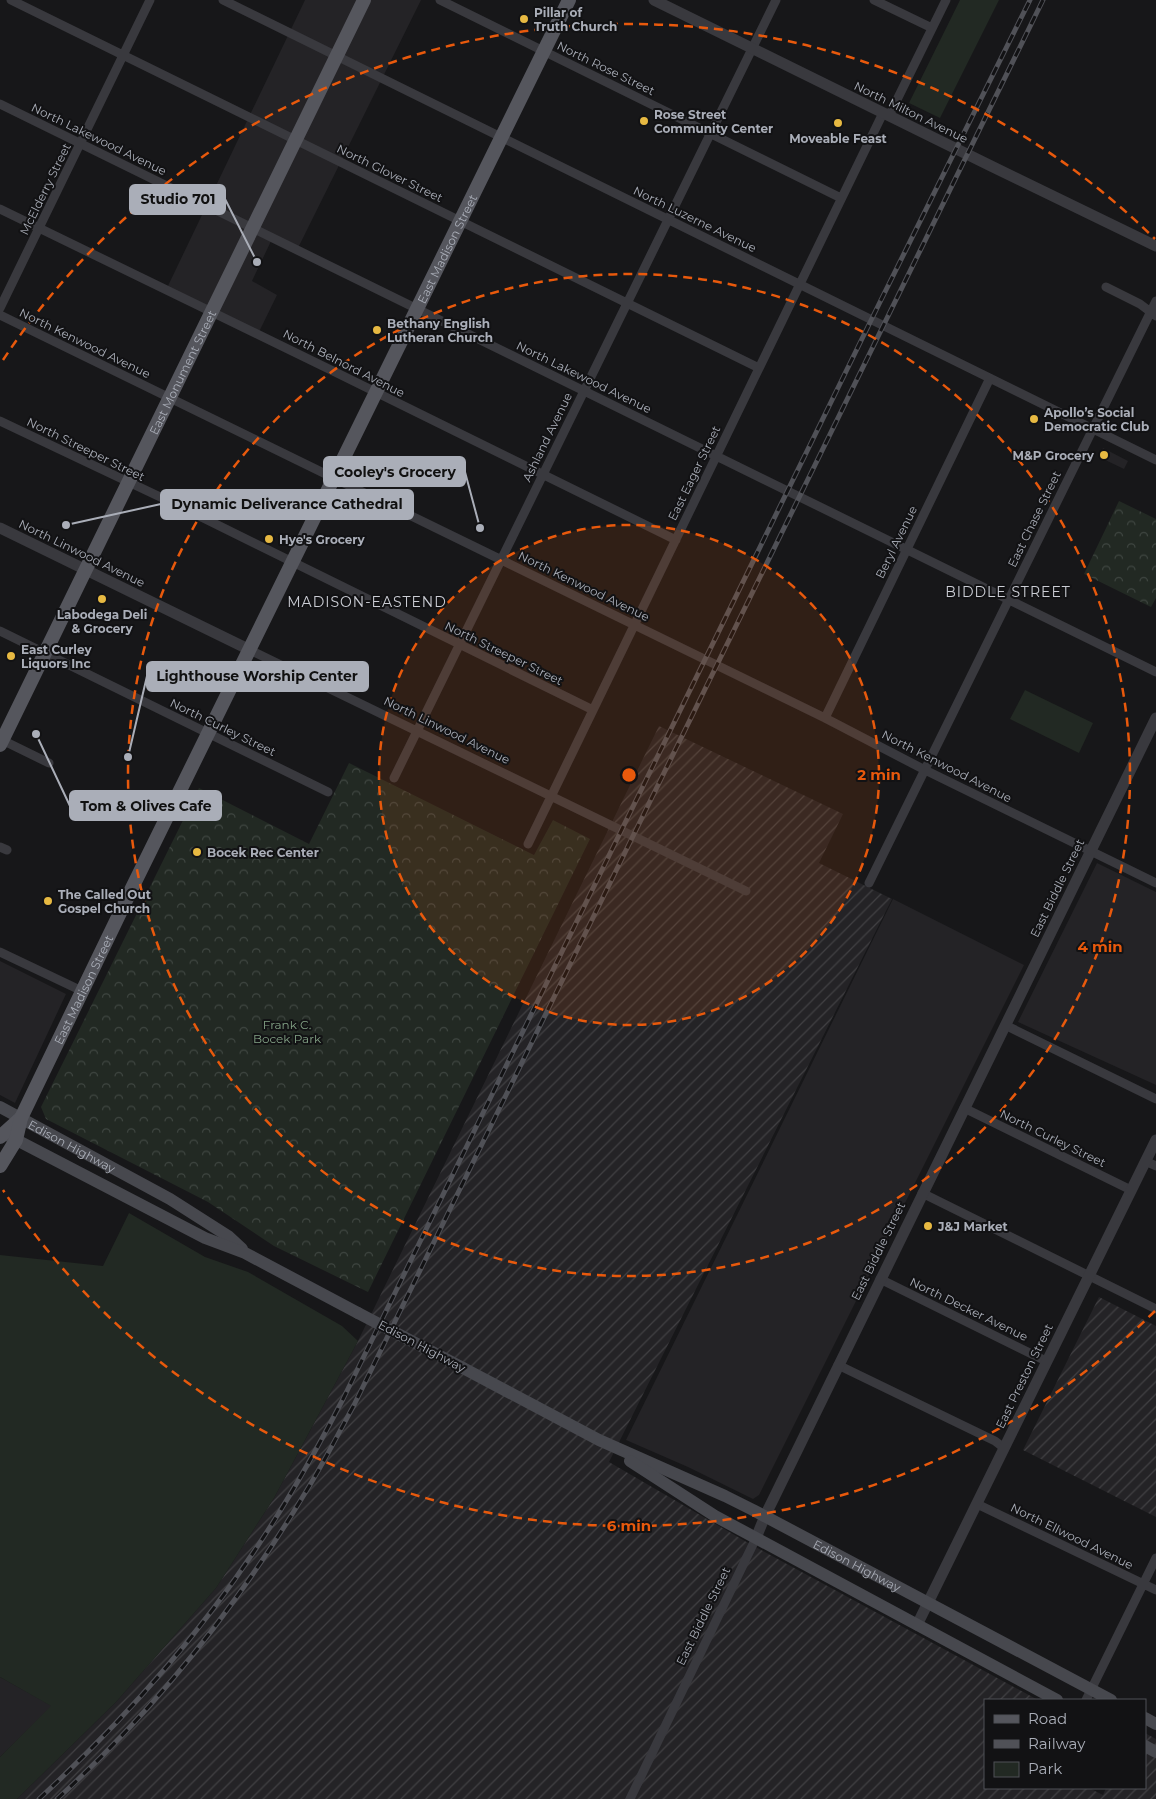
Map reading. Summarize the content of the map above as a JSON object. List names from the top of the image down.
{
  "streets": {
    "main road": ["East Madison Street", "East Monument Street", "Edison Highway"],
    "street": [
      "North Rose Street",
      "North Milton Avenue",
      "North Lakewood Avenue",
      "North Glover Street",
      "McElderry Street",
      "North Luzerne Avenue",
      "North Kenwood Avenue",
      "North Belnord Avenue",
      "Ashland Avenue",
      "North Streeper Street",
      "East Eager Street",
      "East Chase Street",
      "Beryl Avenue",
      "North Linwood Avenue",
      "North Curley Street",
      "East Biddle Street",
      "North Decker Avenue",
      "East Preston Street",
      "North Ellwood Avenue"
    ]
  },
  "crossings": [
    ["North Rose Street", "East Madison Street"],
    ["North Rose Street", "Ashland Avenue"],
    ["North Rose Street", "East Eager Street"],
    ["North Milton Avenue", "Ashland Avenue"],
    ["North Milton Avenue", "East Eager Street"],
    ["North Lakewood Avenue", "McElderry Street"],
    ["North Lakewood Avenue", "East Madison Street"],
    ["North Lakewood Avenue", "East Monument Street"],
    ["North Lakewood Avenue", "Ashland Avenue"],
    ["North Lakewood Avenue", "East Eager Street"],
    ["North Lakewood Avenue", "East Chase Street"],
    ["North Lakewood Avenue", "Beryl Avenue"],
    ["North Glover Street", "McElderry Street"],
    ["North Glover Street", "East Madison Street"],
    ["North Glover Street", "East Monument Street"],
    ["North Glover Street", "Ashland Avenue"],
    ["North Glover Street", "East Eager Street"],
    ["McElderry Street", "North Belnord Avenue"],
    ["North Luzerne Avenue", "East Madison Street"],
    ["North Luzerne Avenue", "East Monument Street"],
    ["North Luzerne Avenue", "Ashland Avenue"],
    ["North Luzerne Avenue", "East Eager Street"],
    ["North Luzerne Avenue", "East Chase Street"],
    ["North Luzerne Avenue", "Beryl Avenue"],
    ["East Madison Street", "North Kenwood Avenue"],
    ["East Madison Street", "North Belnord Avenue"],
    ["East Madison Street", "North Streeper Street"],
    ["East Madison Street", "North Linwood Avenue"],
    ["East Madison Street", "North Curley Street"],
    ["East Madison Street", "Edison Highway"],
    ["North Kenwood Avenue", "East Monument Street"],
    ["North Kenwood Avenue", "Ashland Avenue"],
    ["North Kenwood Avenue", "East Eager Street"],
    ["North Kenwood Avenue", "East Chase Street"],
    ["North Kenwood Avenue", "Beryl Avenue"],
    ["North Kenwood Avenue", "East Biddle Street"],
    ["North Belnord Avenue", "East Monument Street"],
    ["North Belnord Avenue", "Ashland Avenue"],
    ["North Belnord Avenue", "East Eager Street"],
    ["East Monument Street", "North Streeper Street"],
    ["East Monument Street", "North Linwood Avenue"],
    ["East Monument Street", "North Curley Street"],
    ["Ashland Avenue", "North Streeper Street"],
    ["Ashland Avenue", "North Linwood Avenue"],
    ["North Streeper Street", "East Eager Street"],
    ["East Eager Street", "North Linwood Avenue"],
    ["North Curley Street", "East Biddle Street"],
    ["North Curley Street", "East Preston Street"],
    ["East Biddle Street", "Edison Highway"],
    ["East Biddle Street", "North Decker Avenue"],
    ["Edison Highway", "East Preston Street"],
    ["North Decker Avenue", "East Preston Street"],
    ["East Preston Street", "North Ellwood Avenue"]
  ],
  "districts": ["BIDDLE STREET", "MADISON-EASTEND"],
  "parks": ["Frank C. Bocek Park"],
  "places": [
    "Pillar of Truth Church",
    "Rose Street Community Center",
    "Moveable Feast",
    "Studio 701",
    "Bethany English Lutheran Church",
    "Apollo’s Social Democratic Club",
    "M&P Grocery",
    "Dynamic Deliverance Cathedral",
    "Cooley's Grocery",
    "Hye's Grocery",
    "Labodega Deli & Grocery",
    "East Curley Liquors Inc",
    "Tom & Olives Cafe",
    "Lighthouse Worship Center",
    "Bocek Rec Center",
    "The Called Out Gospel Church",
    "J&J Market"
  ],
  "legend": ["Road", "Railway", "Park"],
  "rings": ["2 min", "4 min", "6 min"]
}
